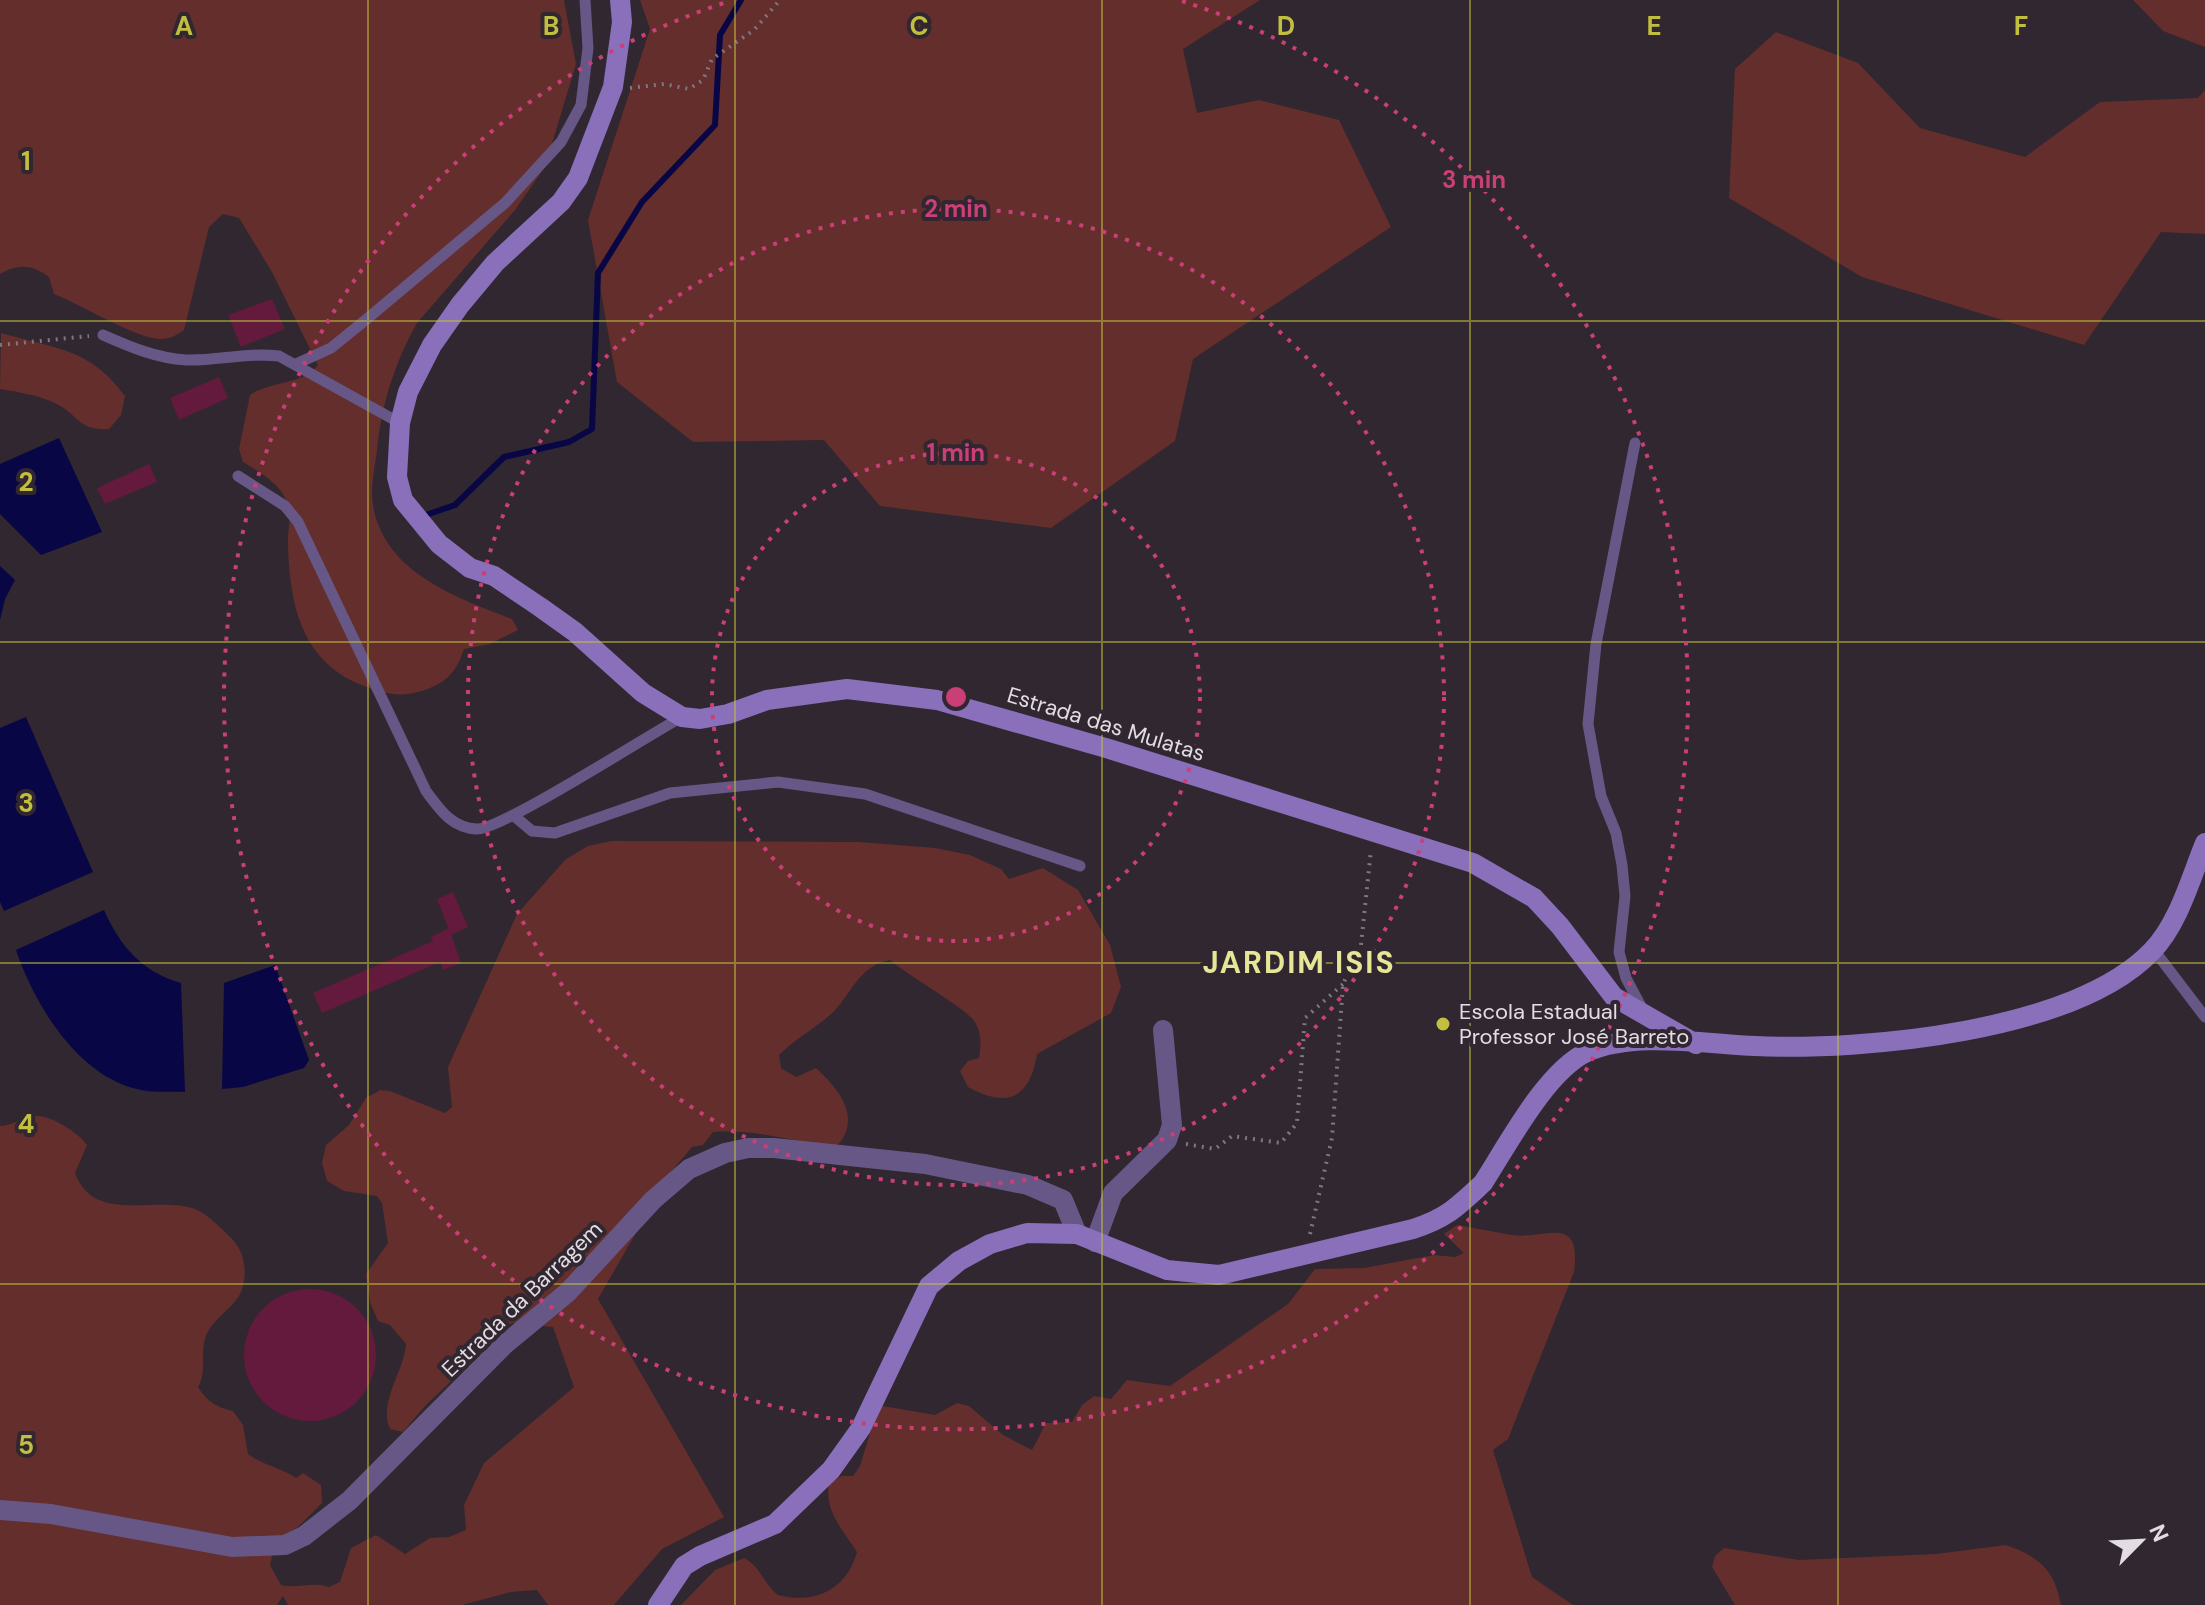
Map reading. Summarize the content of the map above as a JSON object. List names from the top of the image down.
{
  "streets": {
    "street": ["Estrada das Mulatas", "Estrada da Barragem"]
  },
  "districts": ["JARDIM ISIS"],
  "places": ["Escola Estadual Professor José Barreto"],
  "north": "top right",
  "grid": {
    "columns": [
      "A",
      "B",
      "C",
      "D",
      "E",
      "F"
    ],
    "rows": [
      "1",
      "2",
      "3",
      "4",
      "5"
    ]
  },
  "rings": ["3 min", "2 min", "1 min"]
}
